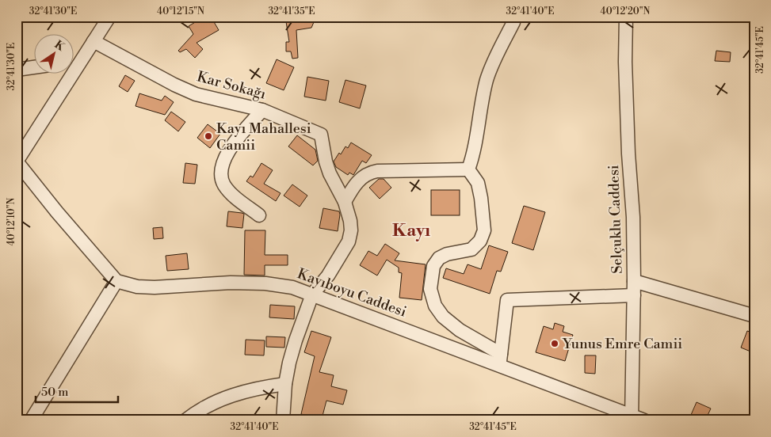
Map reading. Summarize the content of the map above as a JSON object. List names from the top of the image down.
{
  "streets": {
    "street": ["Kar Sokağı", "Selçuklu Caddesi", "Kayıboyu Caddesi"]
  },
  "crossings": [
    ["Selçuklu Caddesi", "Kayıboyu Caddesi"]
  ],
  "districts": ["Kayı"],
  "places": ["Kayı Mahallesi Camii", "Yunus Emre Camii"],
  "scale_bar": "50 m",
  "north": "top right",
  "coordinates": [
    "32°41'30\"E",
    "40°12'15\"N",
    "32°41'35\"E",
    "32°41'40\"E",
    "40°12'20\"N",
    "32°41'45\"E",
    "40°12'10\"N"
  ]
}
